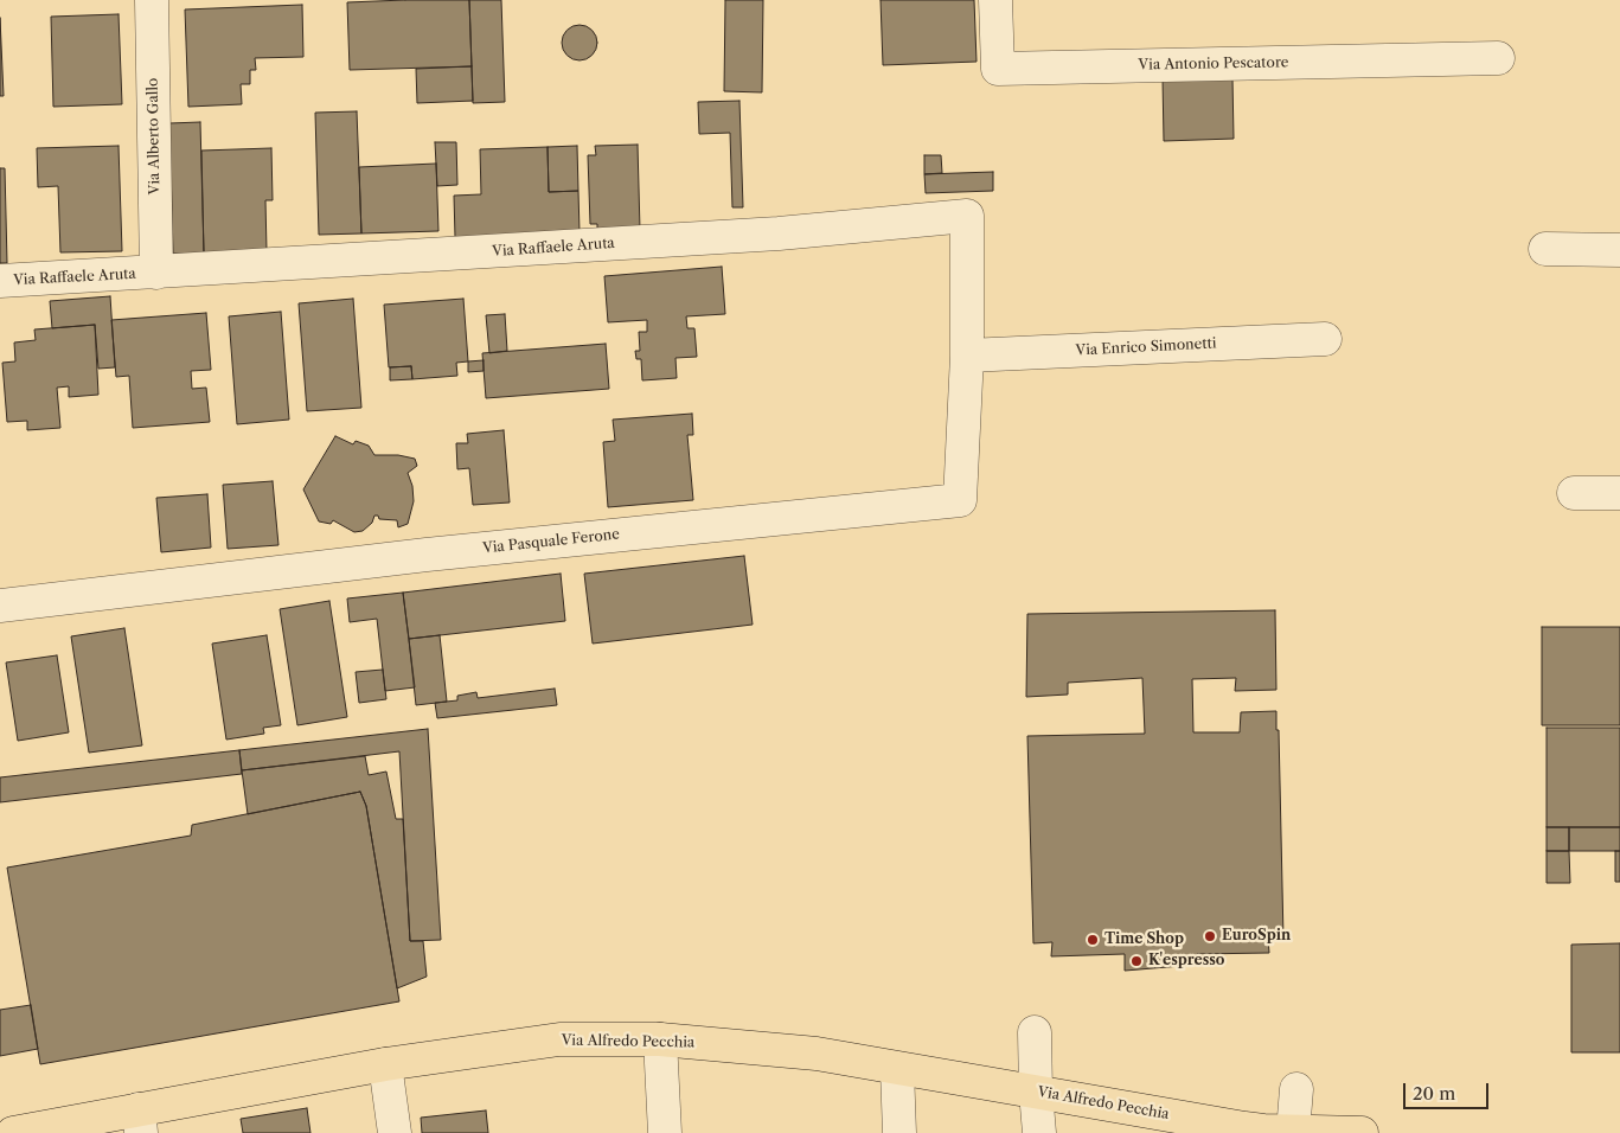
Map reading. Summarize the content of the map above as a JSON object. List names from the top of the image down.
{
  "streets": {
    "main road": ["Via Alfredo Pecchia"],
    "street": [
      "Via Antonio Pescatore",
      "Via Alberto Gallo",
      "Via Raffaele Aruta",
      "Via Enrico Simonetti",
      "Via Pasquale Ferone"
    ]
  },
  "crossings": [
    ["Via Alberto Gallo", "Via Raffaele Aruta"],
    ["Via Raffaele Aruta", "Via Enrico Simonetti"],
    ["Via Raffaele Aruta", "Via Pasquale Ferone"],
    ["Via Enrico Simonetti", "Via Pasquale Ferone"]
  ],
  "places": ["EuroSpin", "Time Shop", "K'espresso"],
  "scale_bar": "20 m"
}
